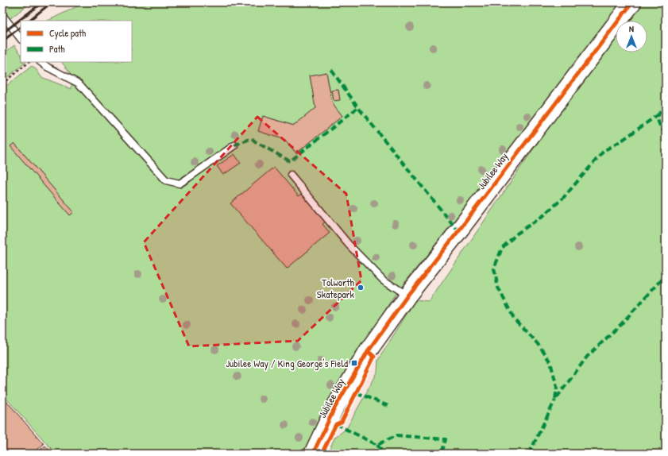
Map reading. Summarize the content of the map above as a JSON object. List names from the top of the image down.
{
  "streets": {
    "street": ["Jubilee Way"]
  },
  "places": {
    "other": ["Tolworth Skatepark"],
    "transit": ["Jubilee Way / King George's Field"]
  },
  "legend": ["Cycle path", "Path"],
  "north": "top"
}
